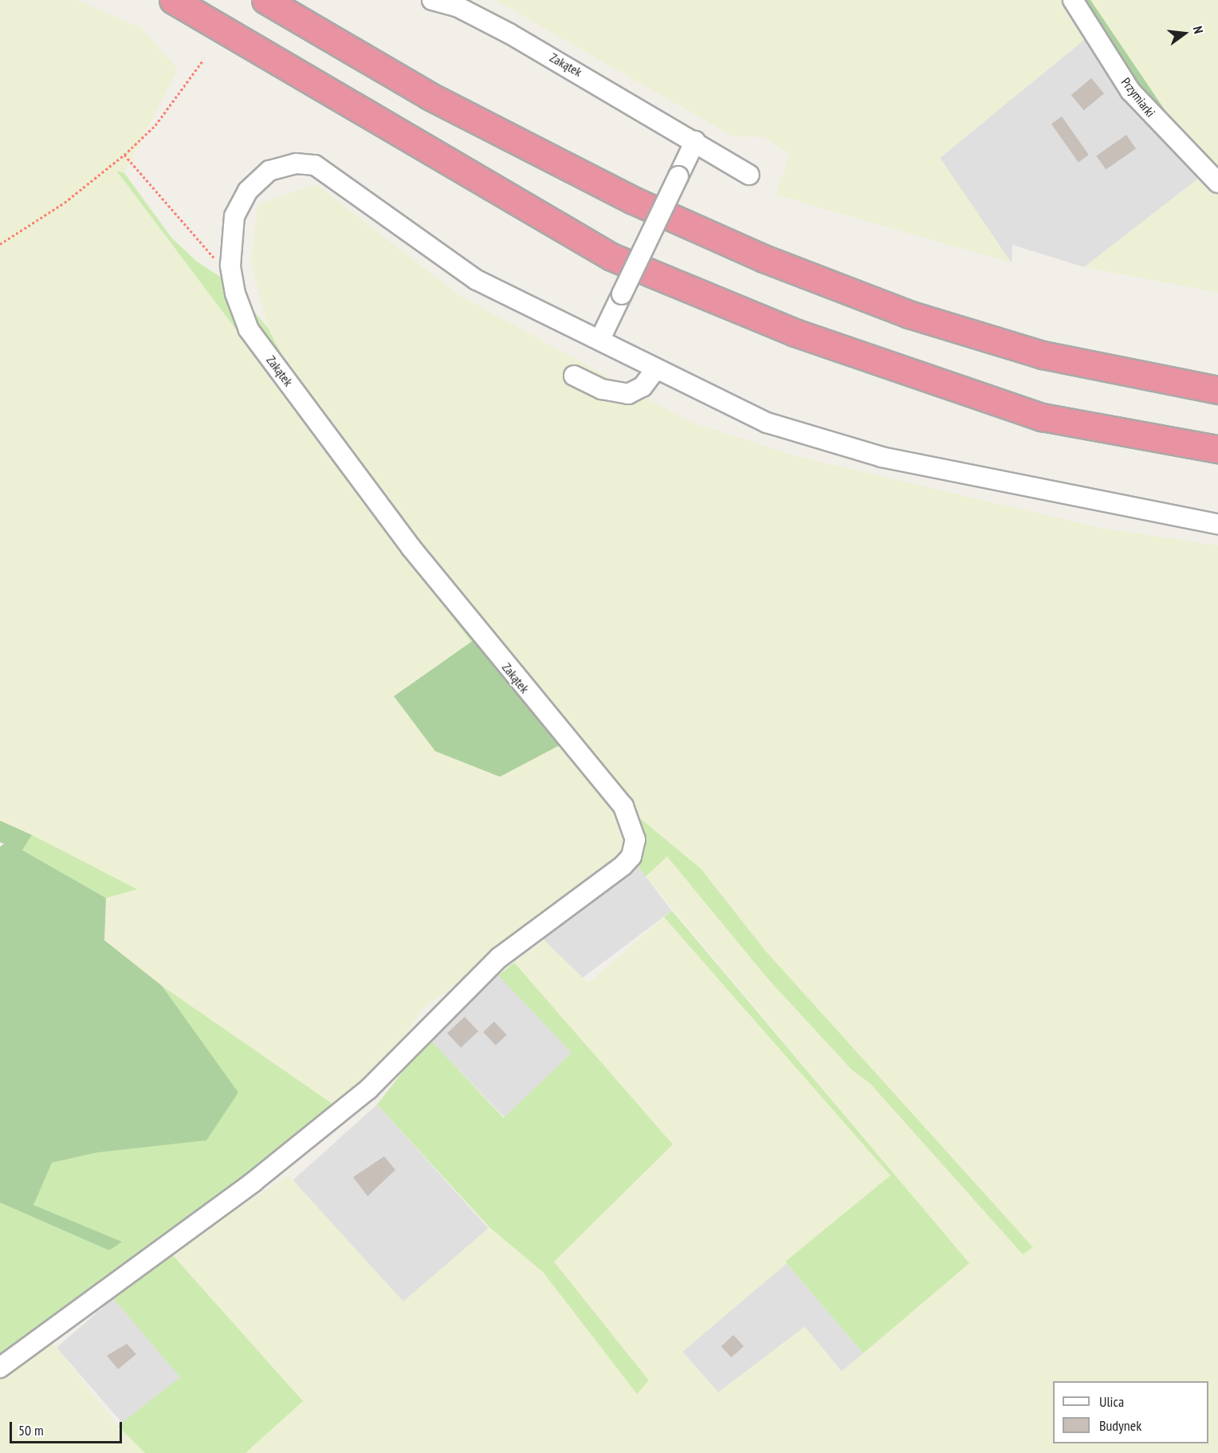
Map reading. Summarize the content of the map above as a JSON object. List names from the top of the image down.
{
  "streets": {
    "street": ["Zakątek", "Przymiarki"]
  },
  "legend": ["Ulica", "Budynek"],
  "scale_bar": "50 m",
  "north": "right"
}
